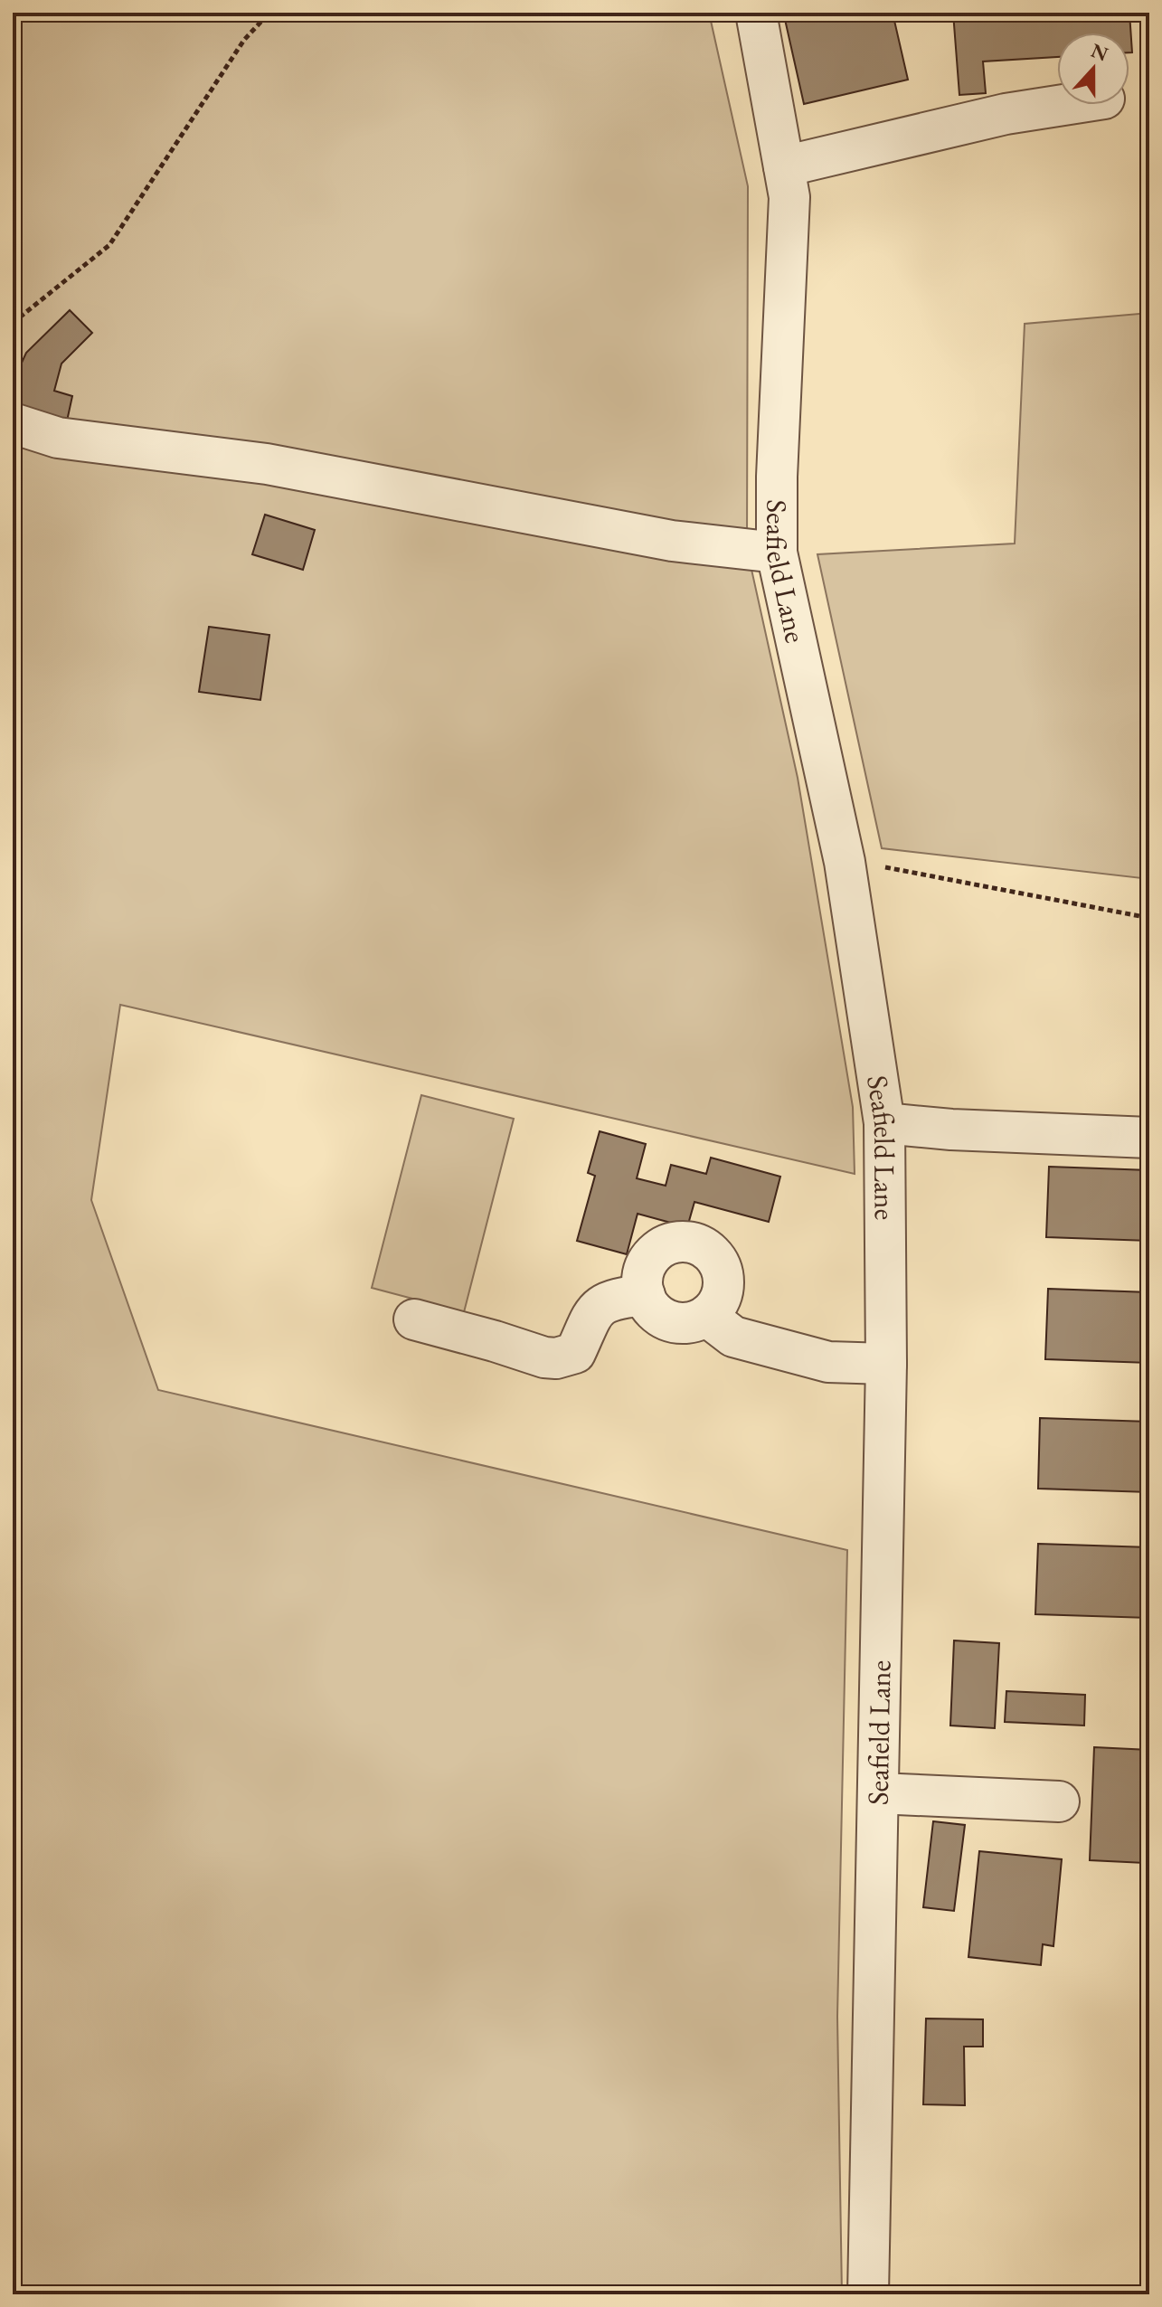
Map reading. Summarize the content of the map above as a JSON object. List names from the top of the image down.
{
  "streets": {
    "street": ["Seafield Lane"]
  },
  "north": "top"
}
